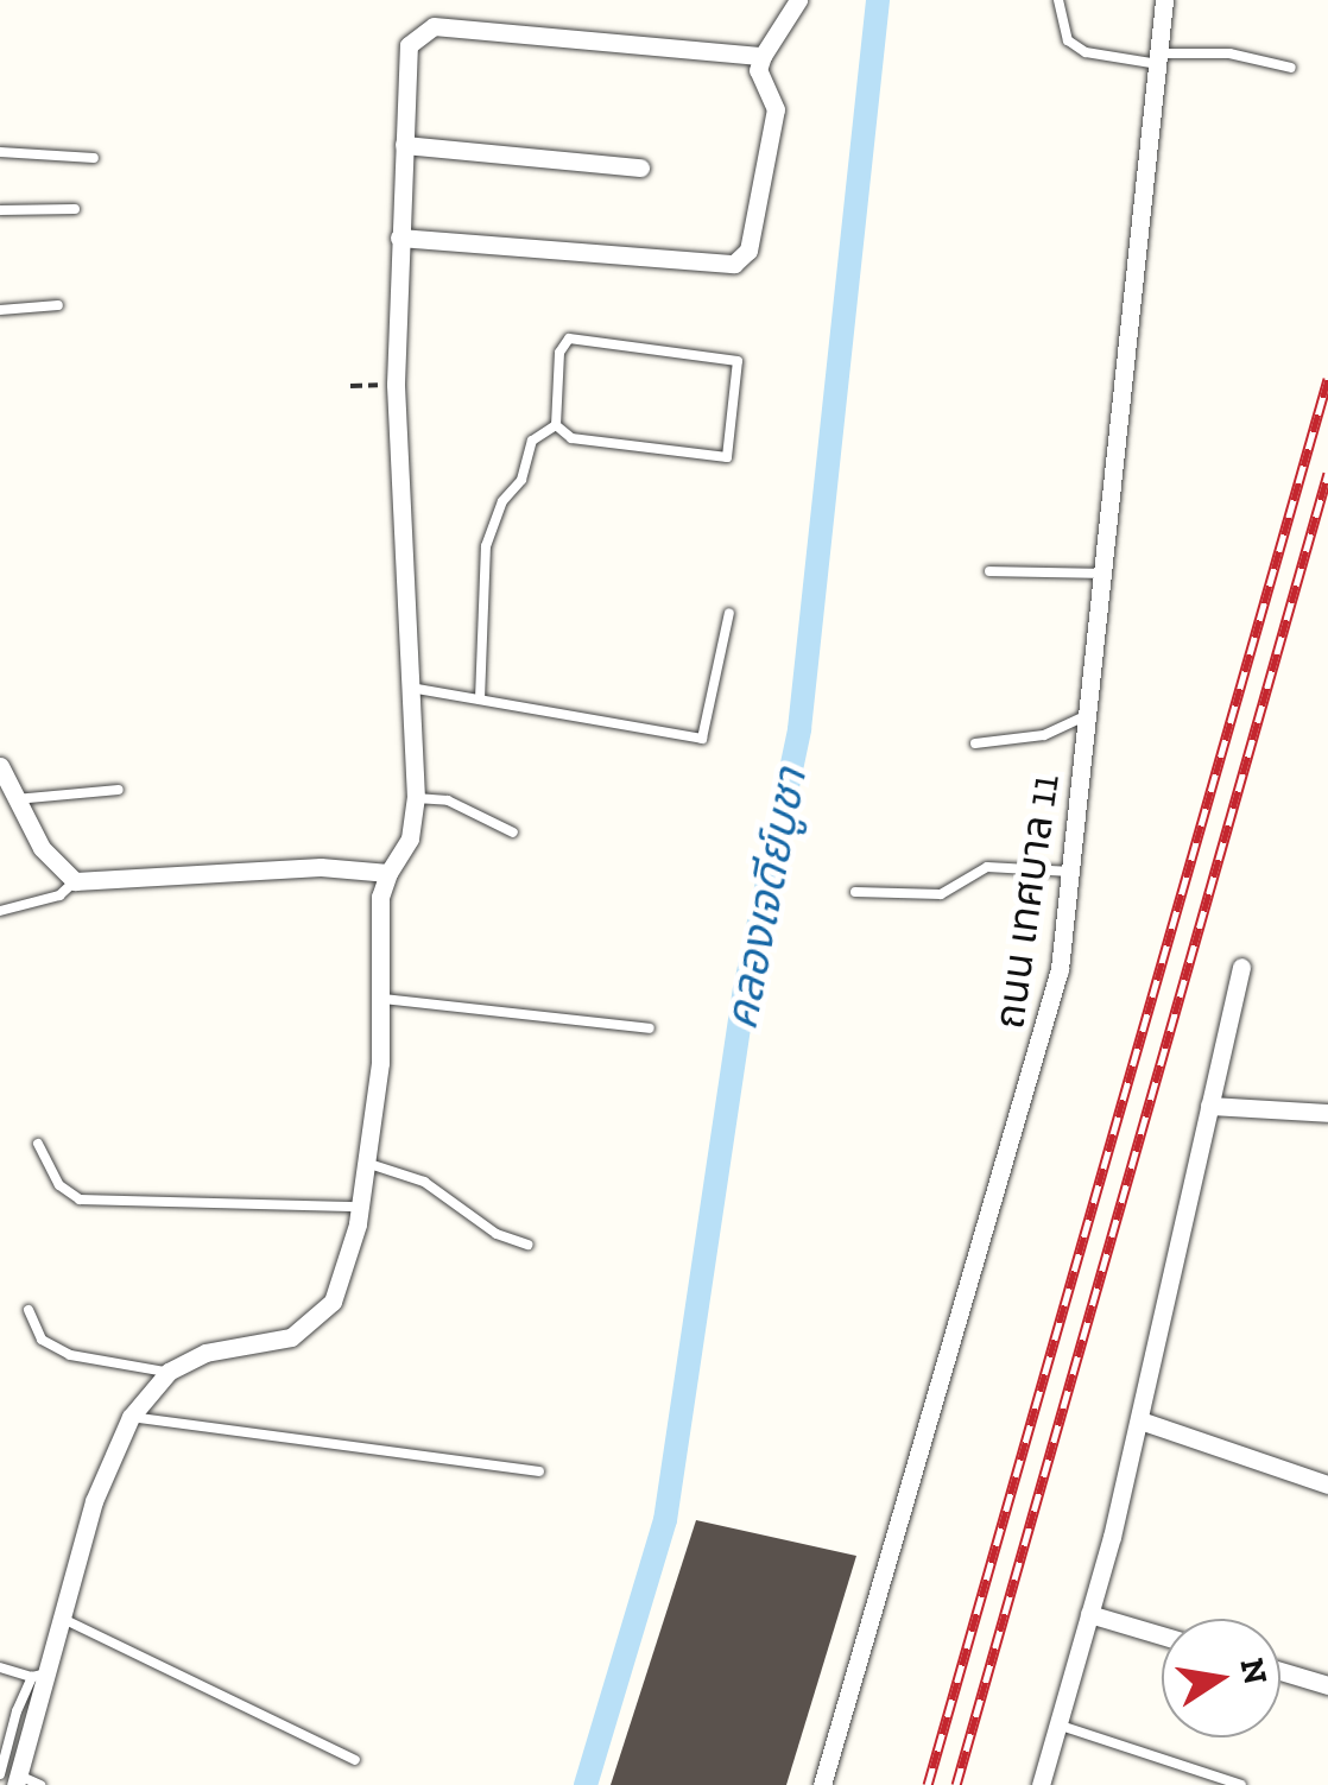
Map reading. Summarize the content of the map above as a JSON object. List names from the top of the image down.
{
  "streets": {
    "street": ["ถนน เทศบาล 11"]
  },
  "water": ["คลองเจดีย์บูชา"],
  "north": "right"
}
